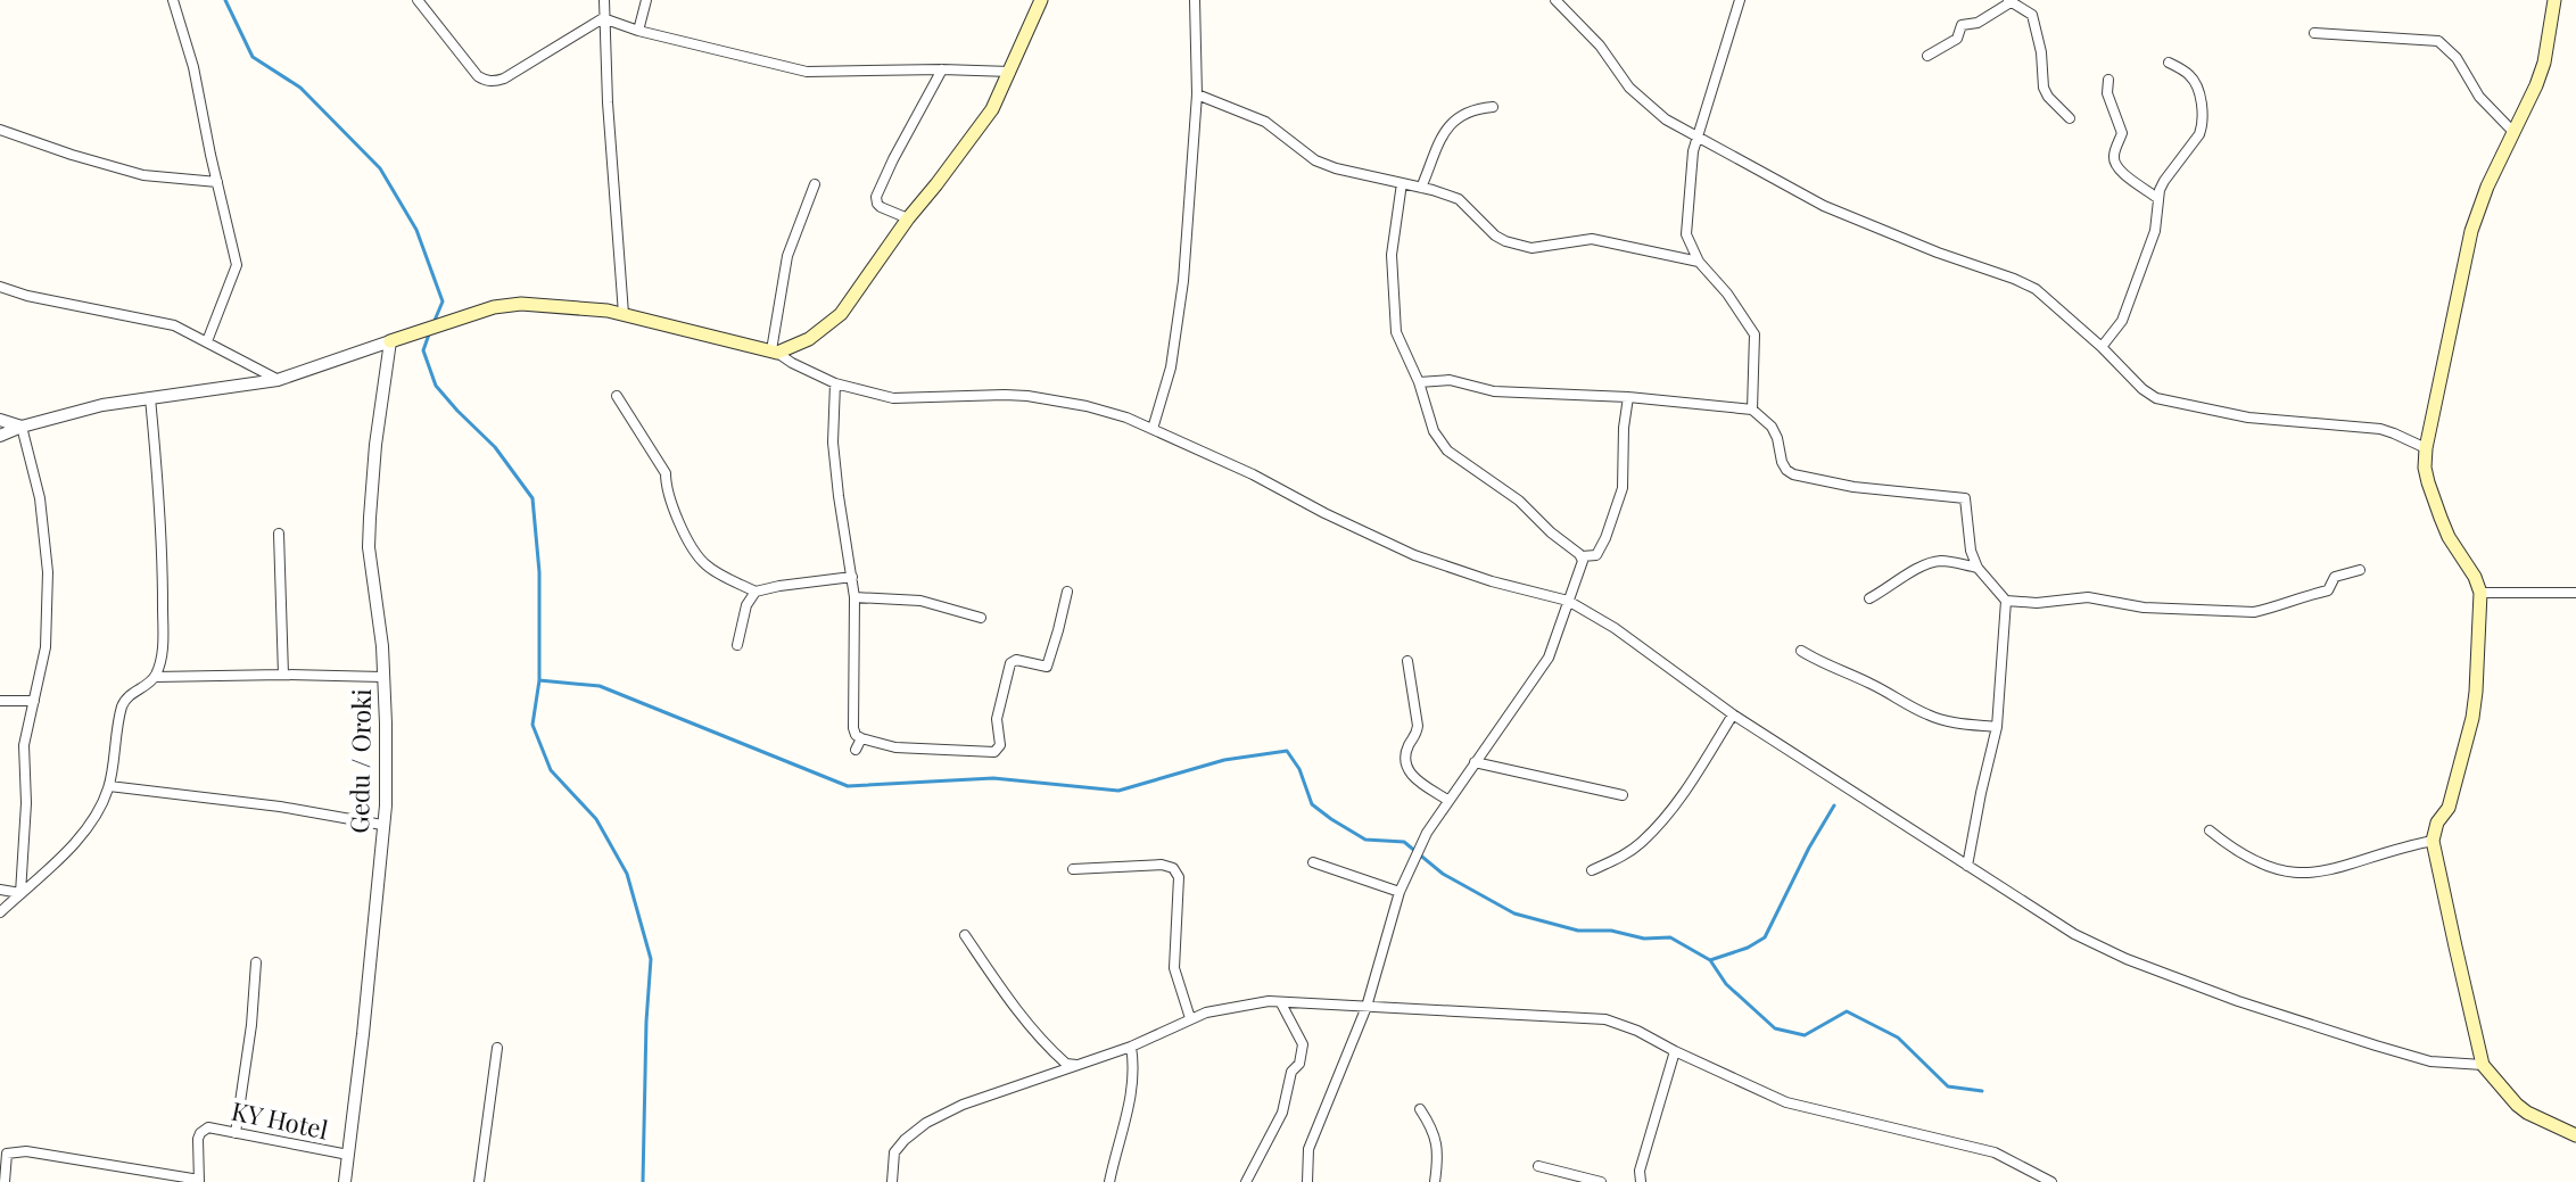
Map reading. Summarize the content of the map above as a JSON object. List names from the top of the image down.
{
  "streets": {
    "street": ["Gedu / Oroki", "KY Hotel"]
  },
  "crossings": [
    ["Gedu / Oroki", "KY Hotel"]
  ]
}
